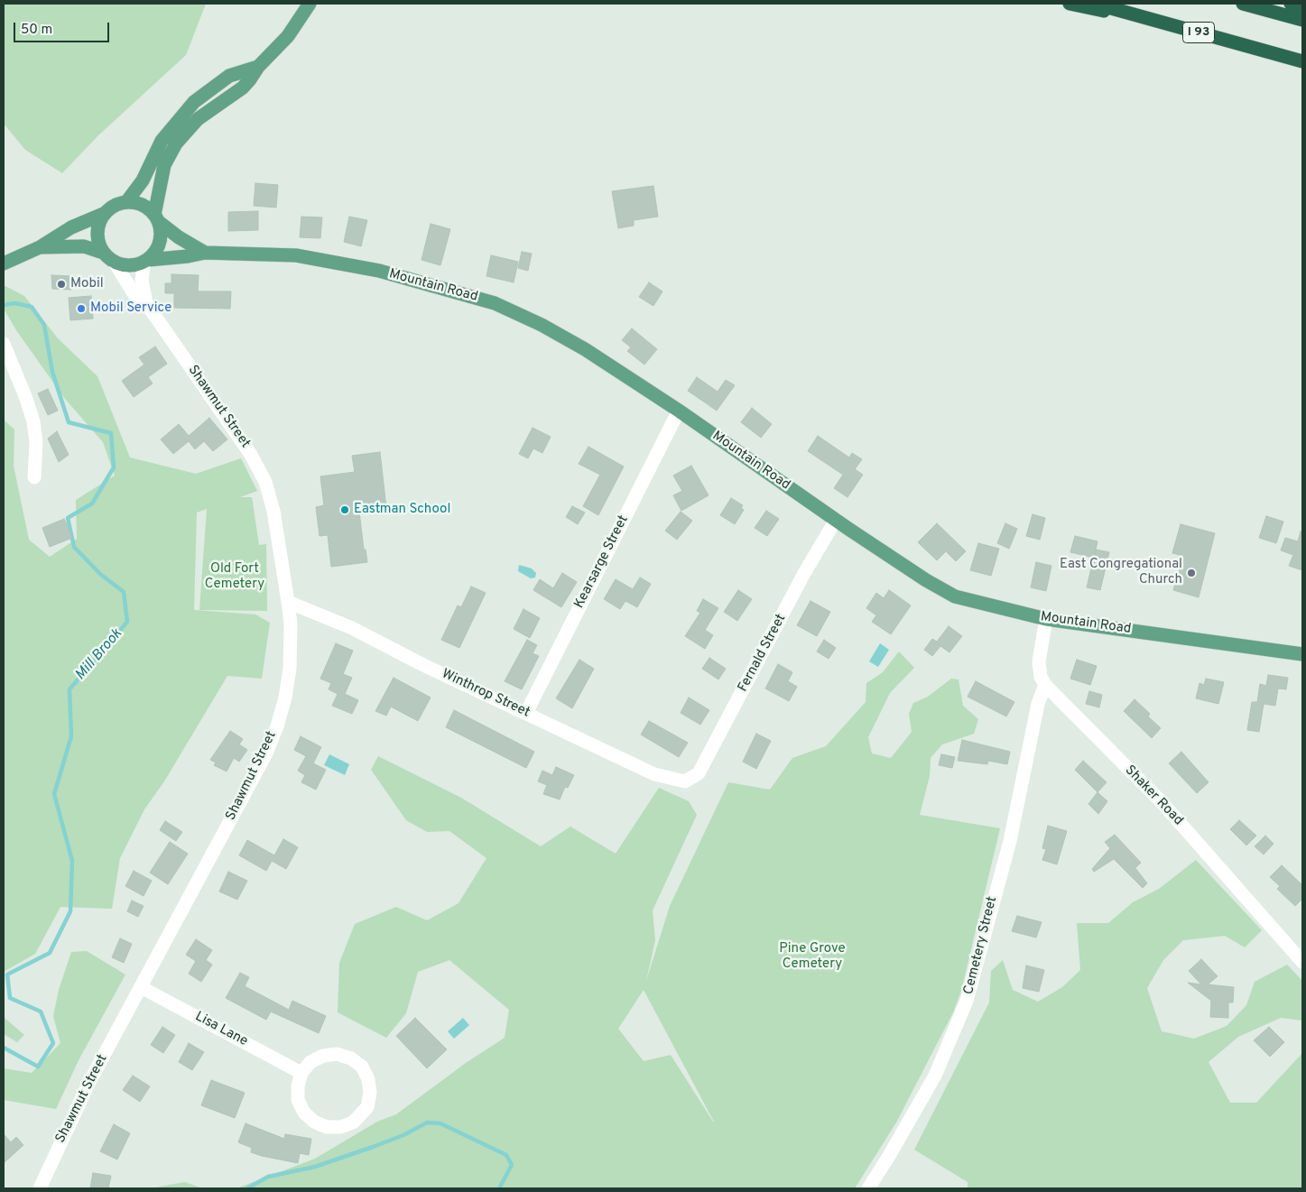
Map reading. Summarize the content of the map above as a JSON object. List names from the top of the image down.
{
  "streets": {
    "highway": ["I 93"],
    "main road": ["Mountain Road"],
    "street": [
      "Shawmut Street",
      "Kearsarge Street",
      "Fernald Street",
      "Winthrop Street",
      "Shaker Road",
      "Cemetery Street",
      "Lisa Lane"
    ]
  },
  "crossings": [
    ["Mountain Road", "Shawmut Street"],
    ["Mountain Road", "Kearsarge Street"],
    ["Mountain Road", "Fernald Street"],
    ["Mountain Road", "Shaker Road"],
    ["Shawmut Street", "Winthrop Street"],
    ["Shawmut Street", "Lisa Lane"],
    ["Kearsarge Street", "Winthrop Street"],
    ["Fernald Street", "Winthrop Street"],
    ["Shaker Road", "Cemetery Street"]
  ],
  "water": ["Mill Brook"],
  "parks": ["Old Fort Cemetery", "Pine Grove Cemetery"],
  "places": [
    "Mobil",
    "Mobil Service",
    "Eastman School",
    "East Congregational Church"
  ],
  "scale_bar": "50 m"
}
